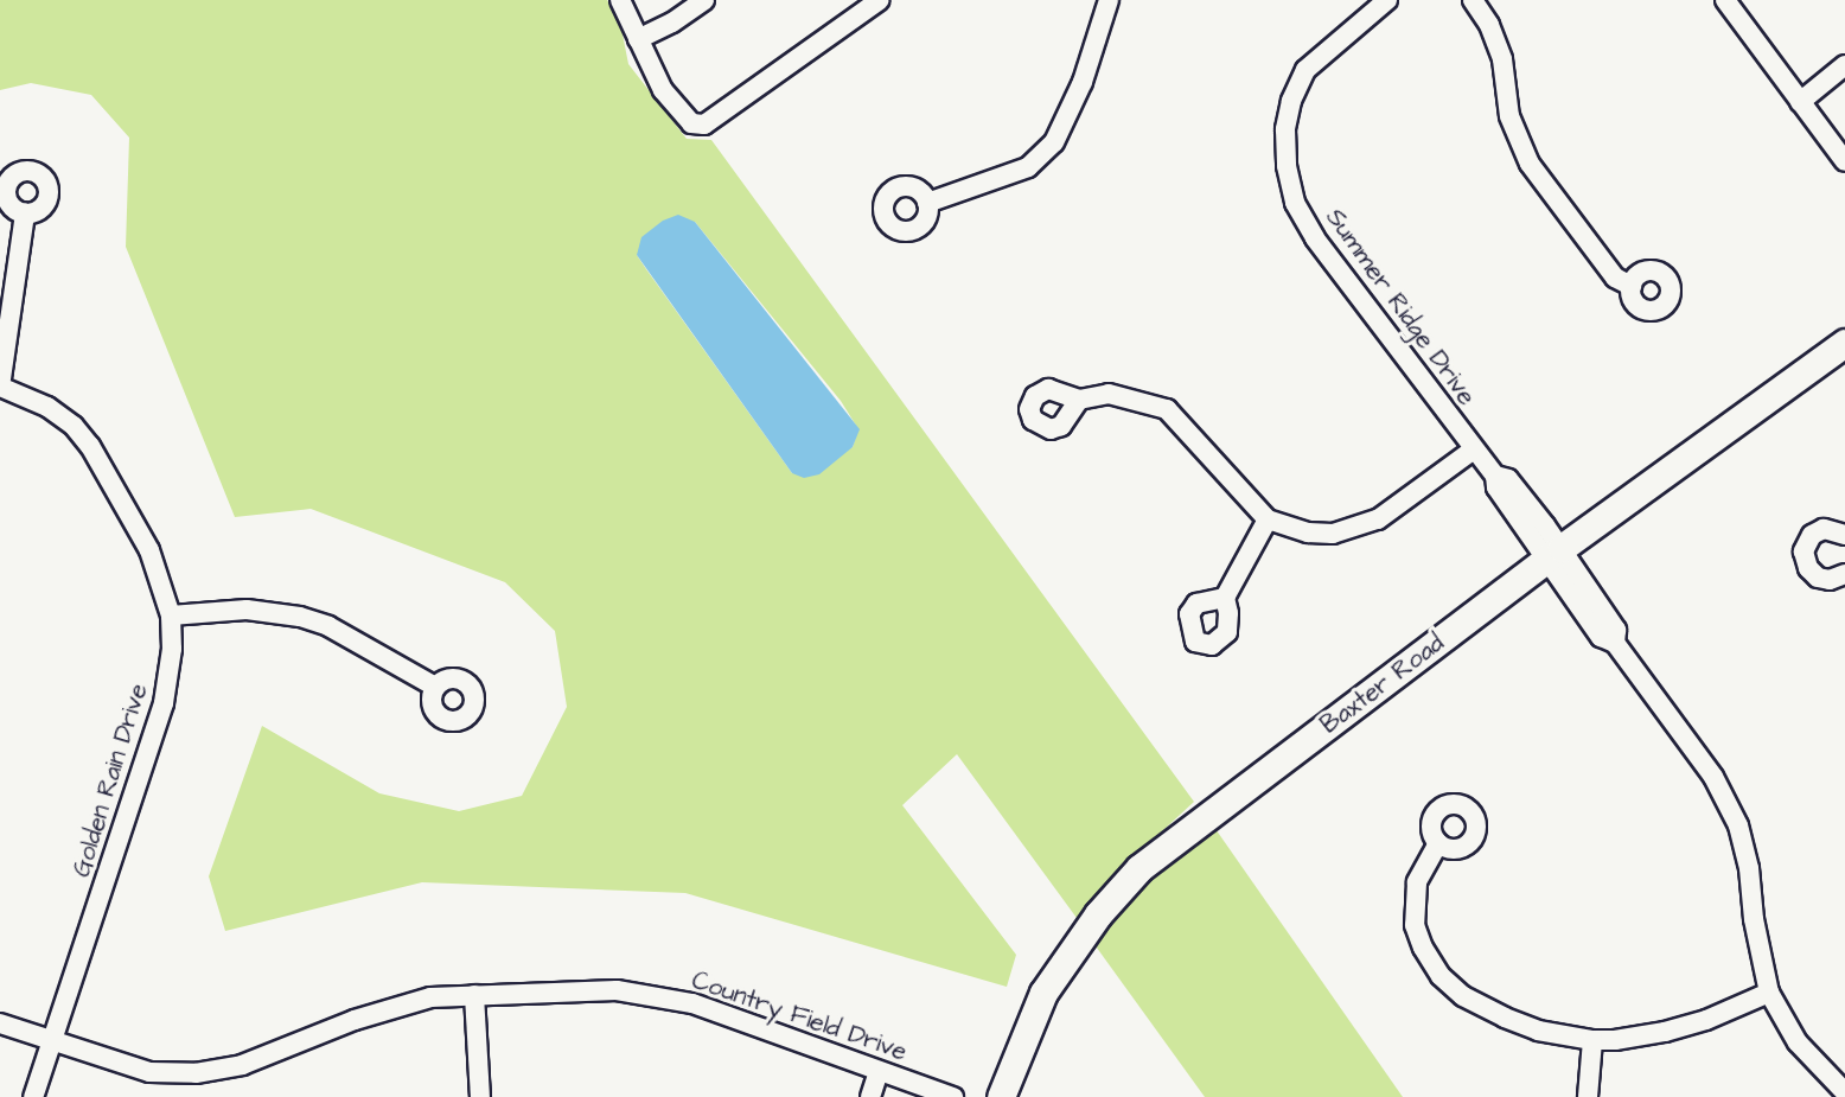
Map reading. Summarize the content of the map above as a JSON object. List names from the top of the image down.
{
  "streets": {
    "main road": ["Baxter Road"],
    "street": ["Summer Ridge Drive", "Golden Rain Drive", "Country Field Drive"]
  },
  "crossings": [
    ["Summer Ridge Drive", "Baxter Road"],
    ["Golden Rain Drive", "Country Field Drive"]
  ]
}
